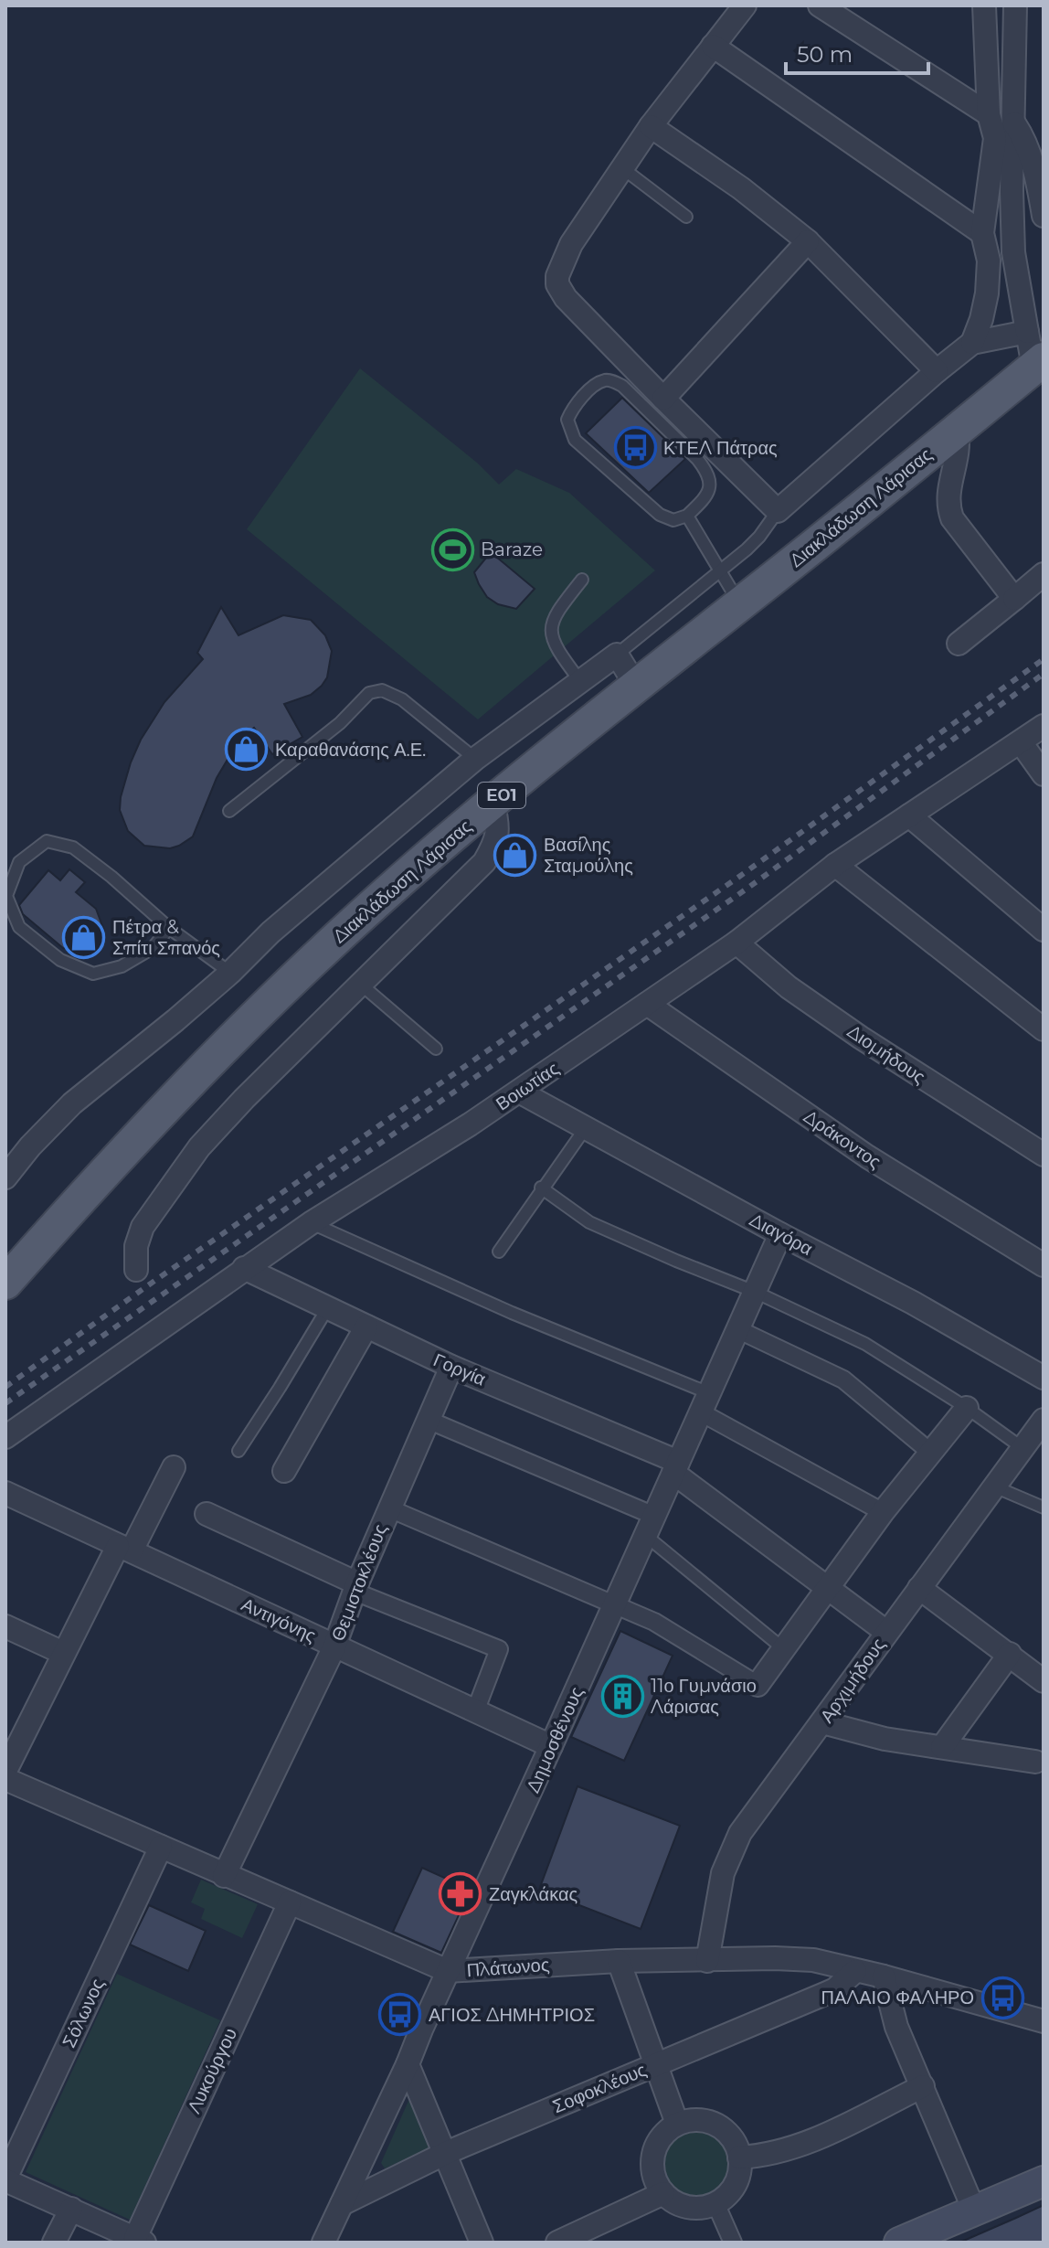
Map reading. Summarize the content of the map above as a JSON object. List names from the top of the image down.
{
  "streets": {
    "main road": ["Διακλάδωση Λάρισας", "ΕΟ1"],
    "street": [
      "Διομήδους",
      "Βοιωτίας",
      "Δράκοντος",
      "Διαγόρα",
      "Γοργία",
      "Θεμιστοκλέους",
      "Αντιγόνης",
      "Αρχιμήδους",
      "Δημοσθένους",
      "Πλάτωνος",
      "Σόλωνος",
      "Λυκούργου",
      "Σοφοκλέους"
    ]
  },
  "crossings": [
    ["Διομήδους", "Βοιωτίας"],
    ["Βοιωτίας", "Δράκοντος"],
    ["Βοιωτίας", "Διαγόρα"],
    ["Βοιωτίας", "Γοργία"],
    ["Διαγόρα", "Δημοσθένους"],
    ["Γοργία", "Θεμιστοκλέους"],
    ["Γοργία", "Αρχιμήδους"],
    ["Γοργία", "Δημοσθένους"],
    ["Θεμιστοκλέους", "Αντιγόνης"],
    ["Θεμιστοκλέους", "Πλάτωνος"],
    ["Αντιγόνης", "Δημοσθένους"],
    ["Αρχιμήδους", "Πλάτωνος"],
    ["Δημοσθένους", "Πλάτωνος"],
    ["Δημοσθένους", "Σοφοκλέους"],
    ["Πλάτωνος", "Σόλωνος"],
    ["Πλάτωνος", "Λυκούργου"],
    ["Πλάτωνος", "Σοφοκλέους"]
  ],
  "places": {
    "bus stop": ["ΚΤΕΛ Πάτρας", "ΠΑΛΑΙΟ ΦΑΛΗΡΟ", "ΑΓΙΟΣ ΔΗΜΗΤΡΙΟΣ"],
    "sports": ["Baraze"],
    "shop": ["Καραθανάσης Α.Ε.", "Βασίλης Σταμούλης", "Πέτρα & Σπίτι Σπανός"],
    "building": ["11ο Γυμνάσιο Λάρισας"],
    "pharmacy": ["Ζαγκλάκας"]
  },
  "scale_bar": "50 m"
}
